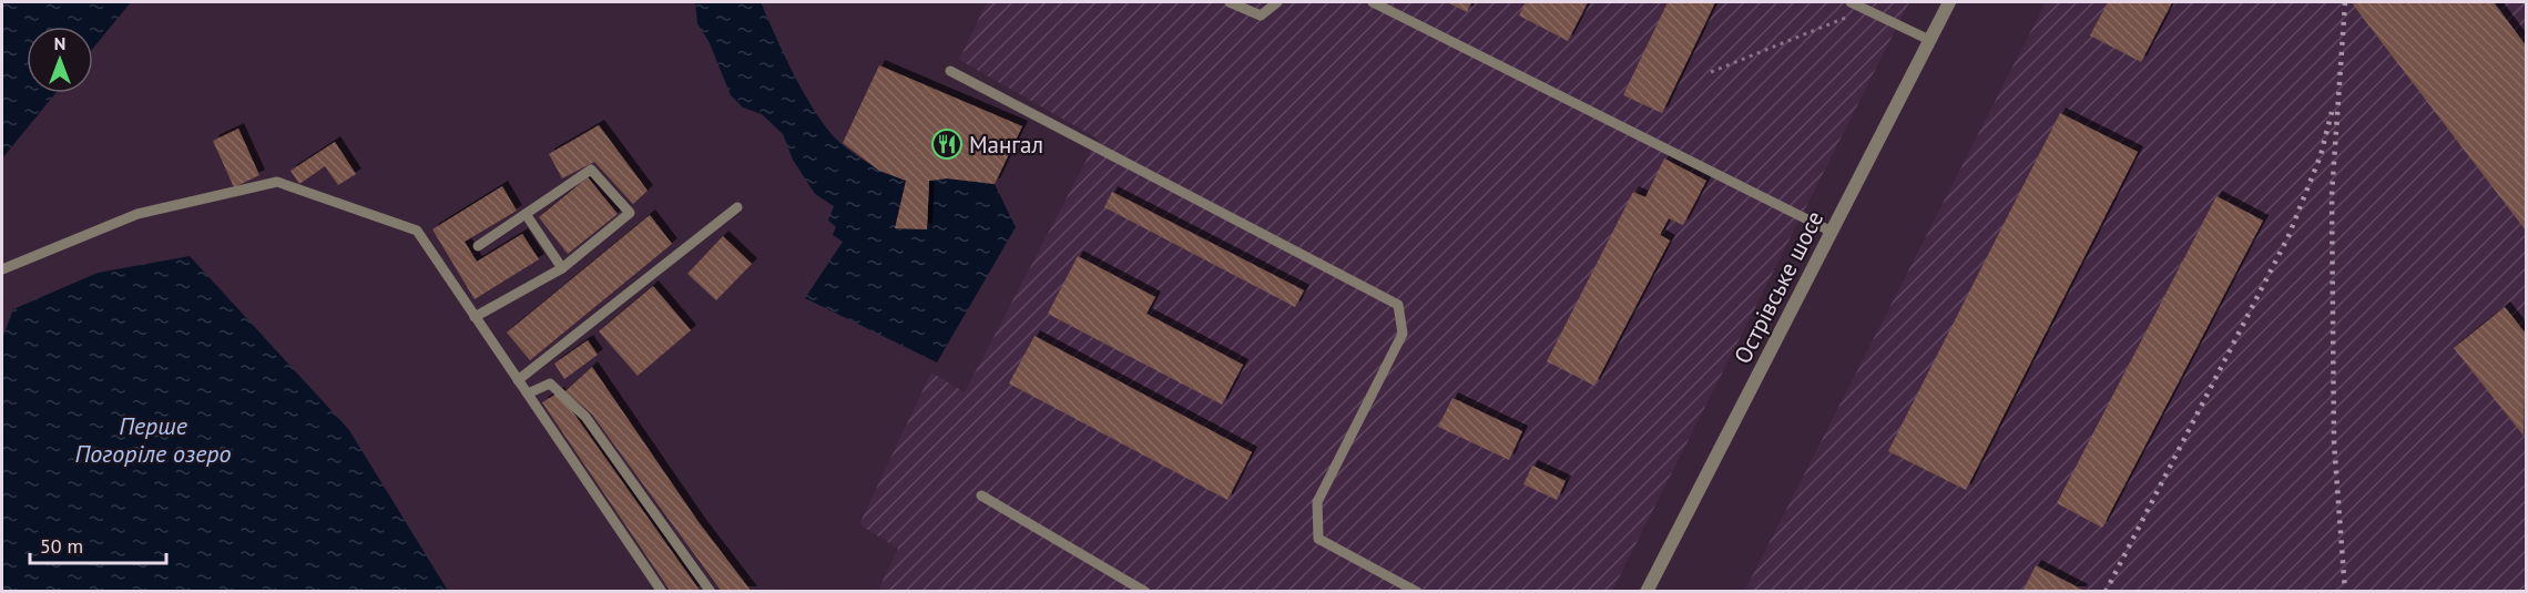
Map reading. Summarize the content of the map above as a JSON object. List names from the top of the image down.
{
  "streets": {
    "street": ["Острівське шосе"]
  },
  "water": ["Перше Погоріле озеро"],
  "places": {
    "restaurant": ["Мангал"]
  },
  "scale_bar": "50 m",
  "north": "top"
}
